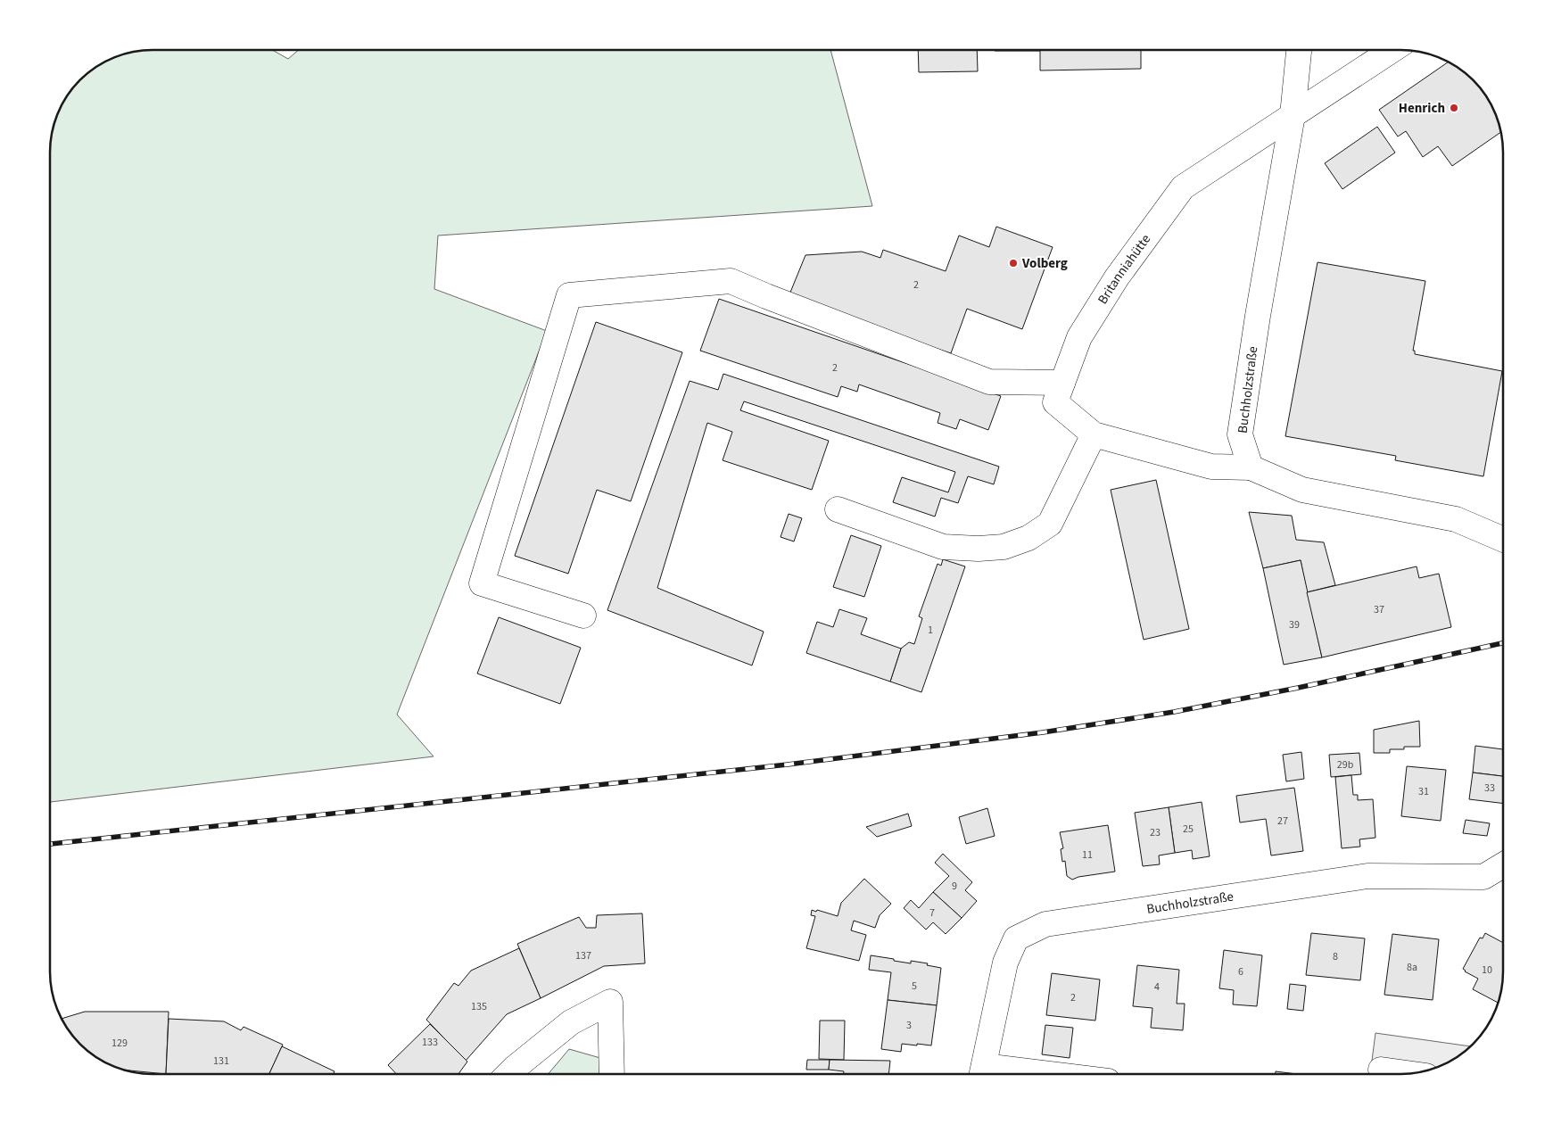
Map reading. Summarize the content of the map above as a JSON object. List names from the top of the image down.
{
  "streets": {
    "street": ["Britanniahütte", "Buchholzstraße"]
  },
  "crossings": [
    ["Britanniahütte", "Buchholzstraße"]
  ],
  "places": ["Henrich", "Volberg"],
  "house_numbers": [
    "2",
    "2",
    "37",
    "39",
    "1",
    "29b",
    "33",
    "31",
    "27",
    "25",
    "23",
    "11",
    "9",
    "7",
    "137",
    "8",
    "8a",
    "10",
    "6",
    "5",
    "4",
    "2",
    "135",
    "3",
    "133",
    "129",
    "131"
  ]
}
